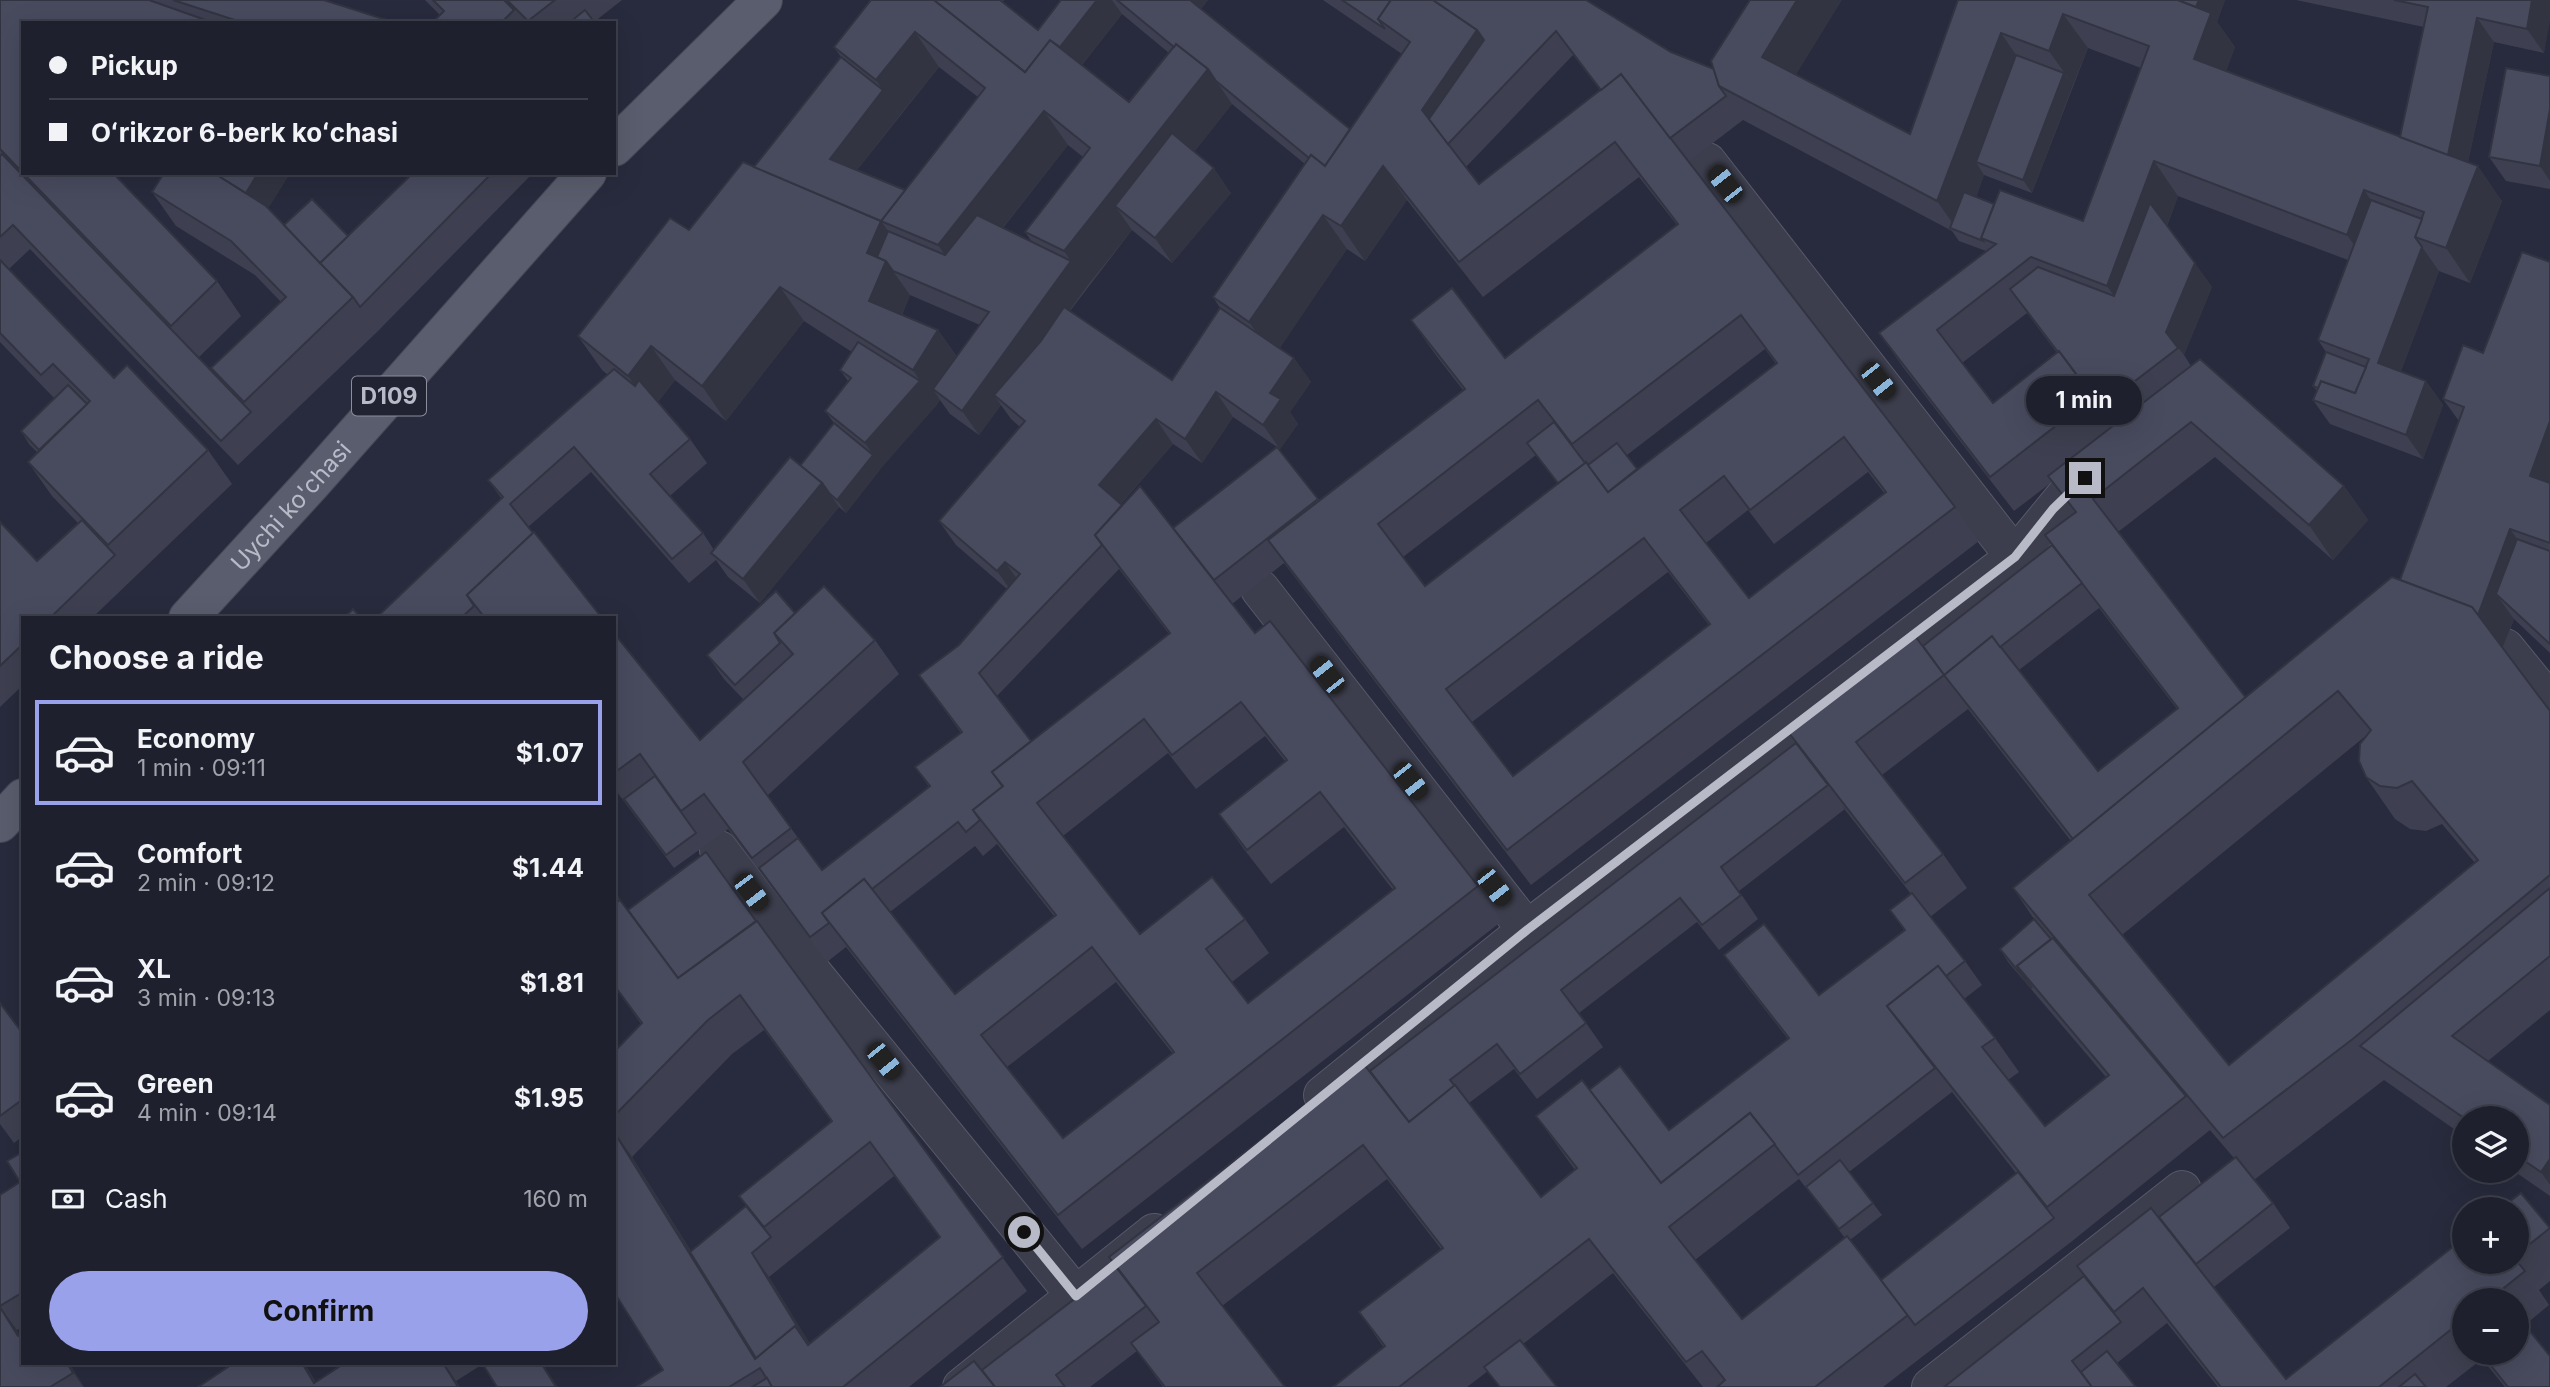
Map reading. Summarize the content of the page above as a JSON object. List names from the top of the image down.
{
  "streets": {
    "main road": ["D109", "Uychi ko'chasi"]
  },
  "page": {
    "banner": ["Pickup", "Oʻrikzor 6-berk koʻchasi"],
    "bubble": "1 min",
    "heading": "Choose a ride",
    "list": [
      {
        "name": "Economy",
        "note": "1 min · 09:11",
        "value": "$1.07"
      },
      {
        "name": "Comfort",
        "note": "2 min · 09:12",
        "value": "$1.44"
      },
      {
        "name": "XL",
        "note": "3 min · 09:13",
        "value": "$1.81"
      },
      {
        "name": "Green",
        "note": "4 min · 09:14",
        "value": "$1.95"
      }
    ],
    "map_buttons": ["+", "−"],
    "pay": ["Cash", "160 m"],
    "buttons": "Confirm"
  }
}
